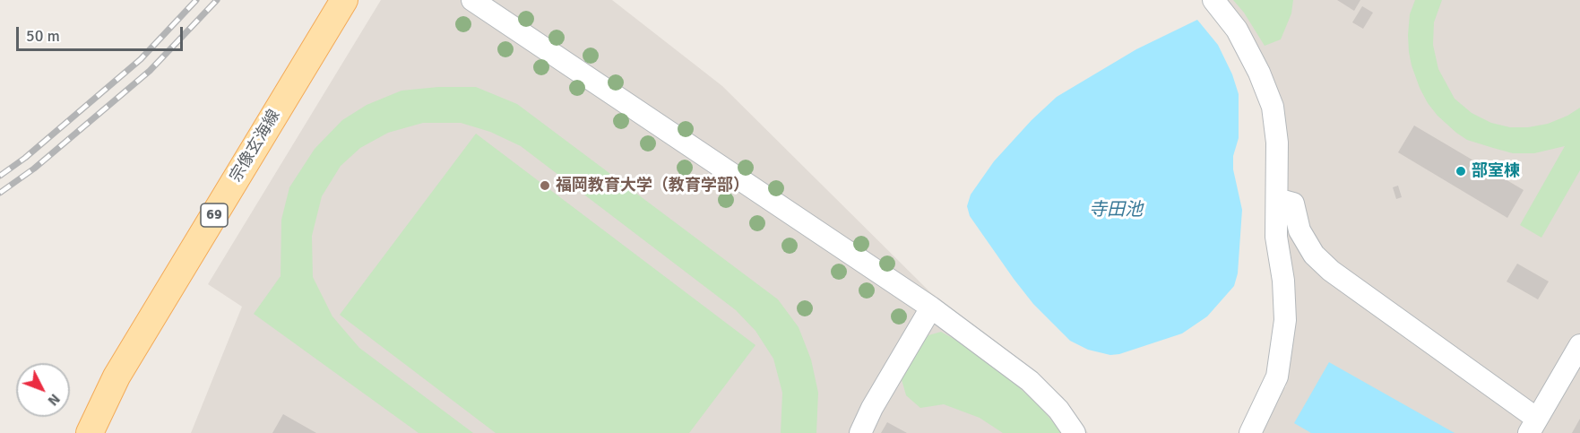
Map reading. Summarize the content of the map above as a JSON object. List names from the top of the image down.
{
  "streets": {
    "main road": ["宗像玄海線", "69"]
  },
  "water": ["寺田池"],
  "places": ["部室棟", "福岡教育大学（教育学部）"],
  "scale_bar": "50 m",
  "north": "bottom right"
}
